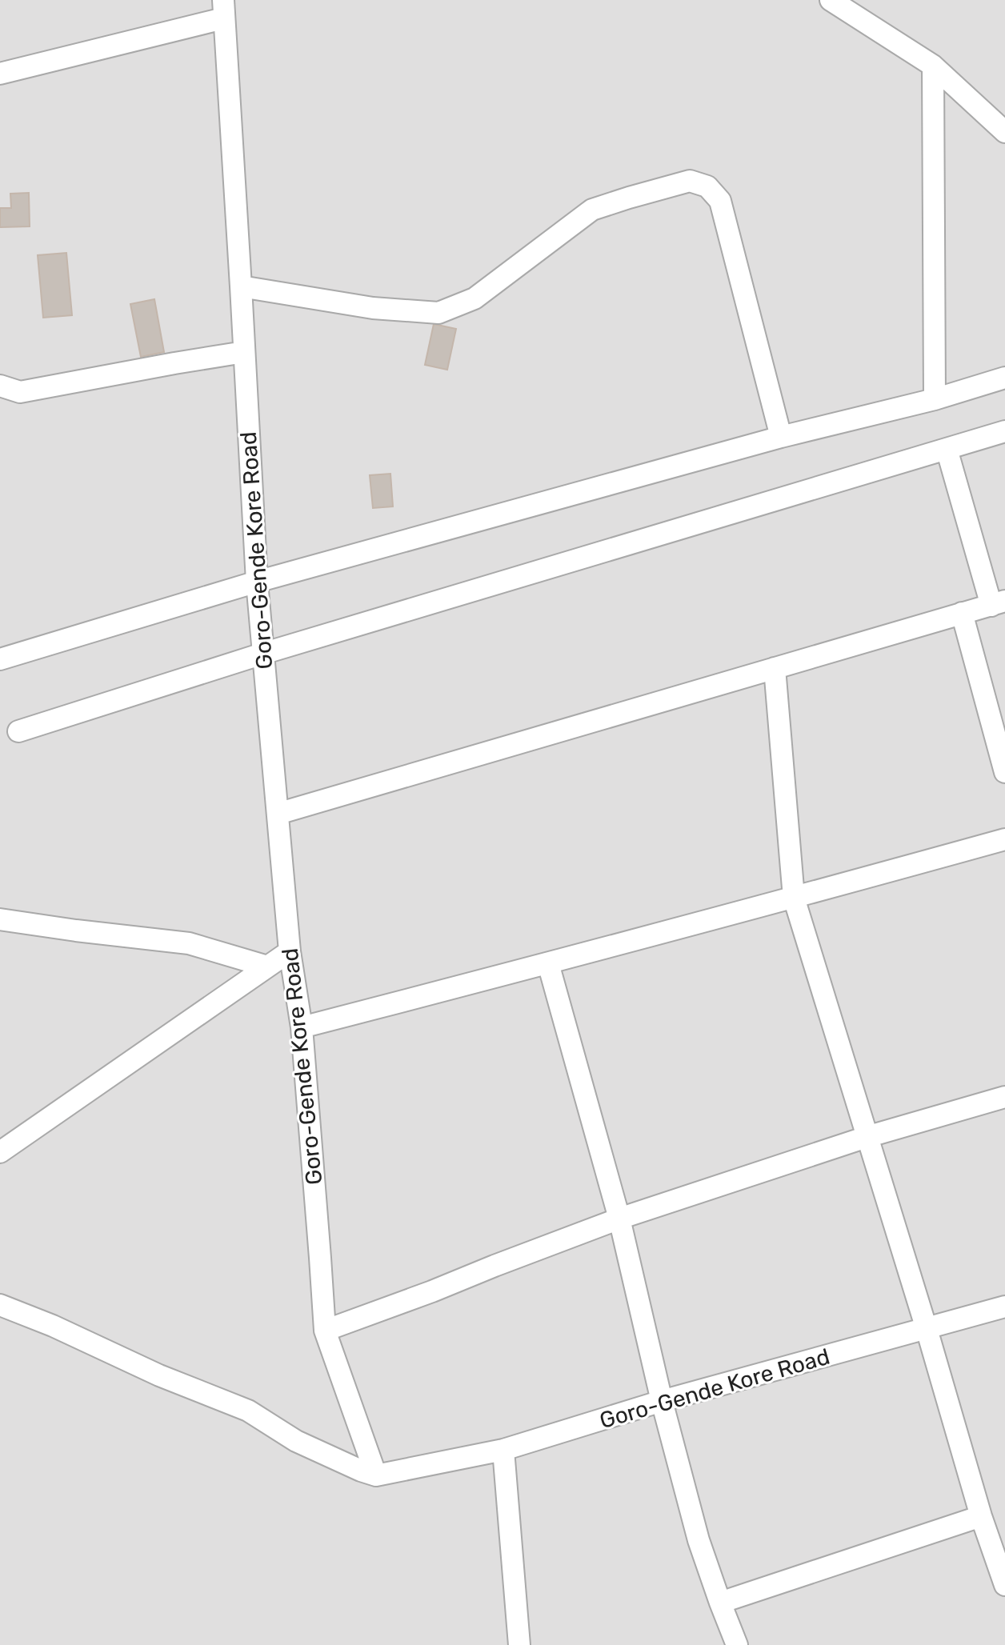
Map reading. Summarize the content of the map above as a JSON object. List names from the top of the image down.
{
  "streets": {
    "street": ["Goro-Gende Kore Road"]
  }
}
